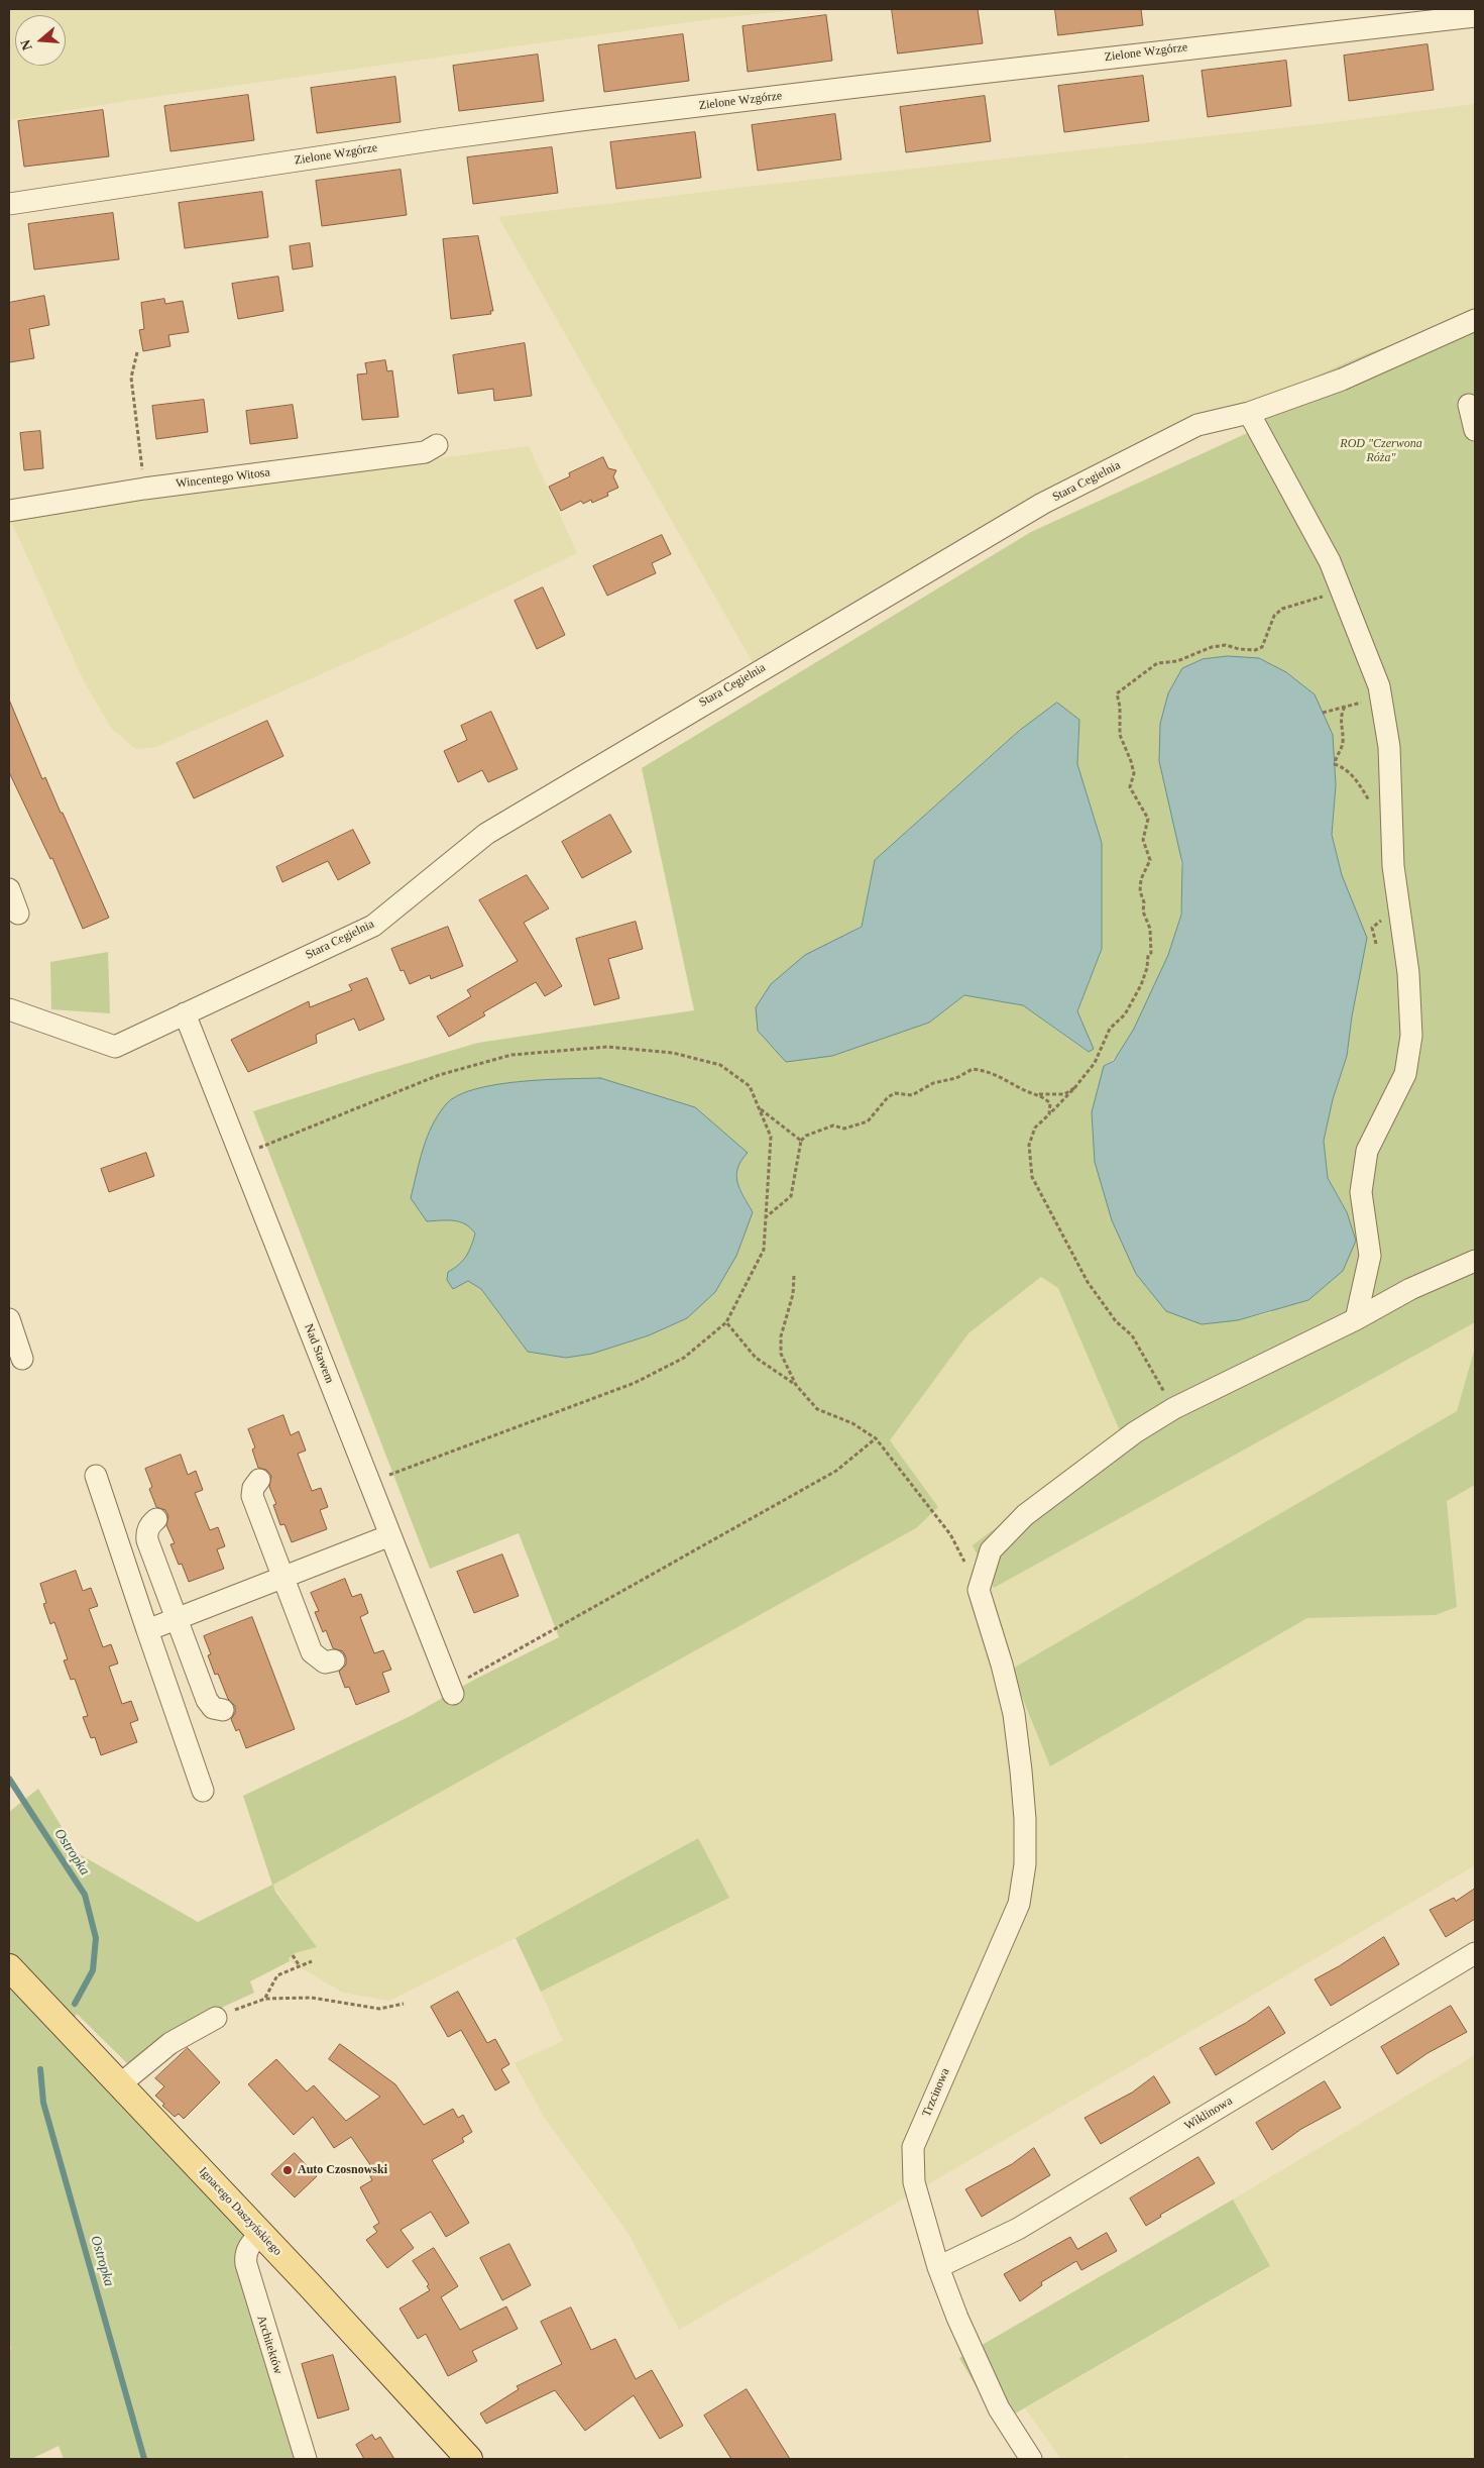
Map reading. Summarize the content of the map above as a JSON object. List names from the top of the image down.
{
  "streets": {
    "main road": ["Ignacego Daszyńskiego"],
    "street": [
      "Zielone Wzgórze",
      "Wincentego Witosa",
      "Stara Cegielnia",
      "Nad Stawem",
      "Trzcinowa",
      "Wiklinowa",
      "Architektów"
    ]
  },
  "crossings": [
    ["Stara Cegielnia", "Nad Stawem"],
    ["Trzcinowa", "Wiklinowa"],
    ["Ignacego Daszyńskiego", "Architektów"]
  ],
  "water": ["Ostropka"],
  "parks": ["ROD \"Czerwona Róża\""],
  "places": ["Auto Czosnowski"],
  "north": "left"
}
